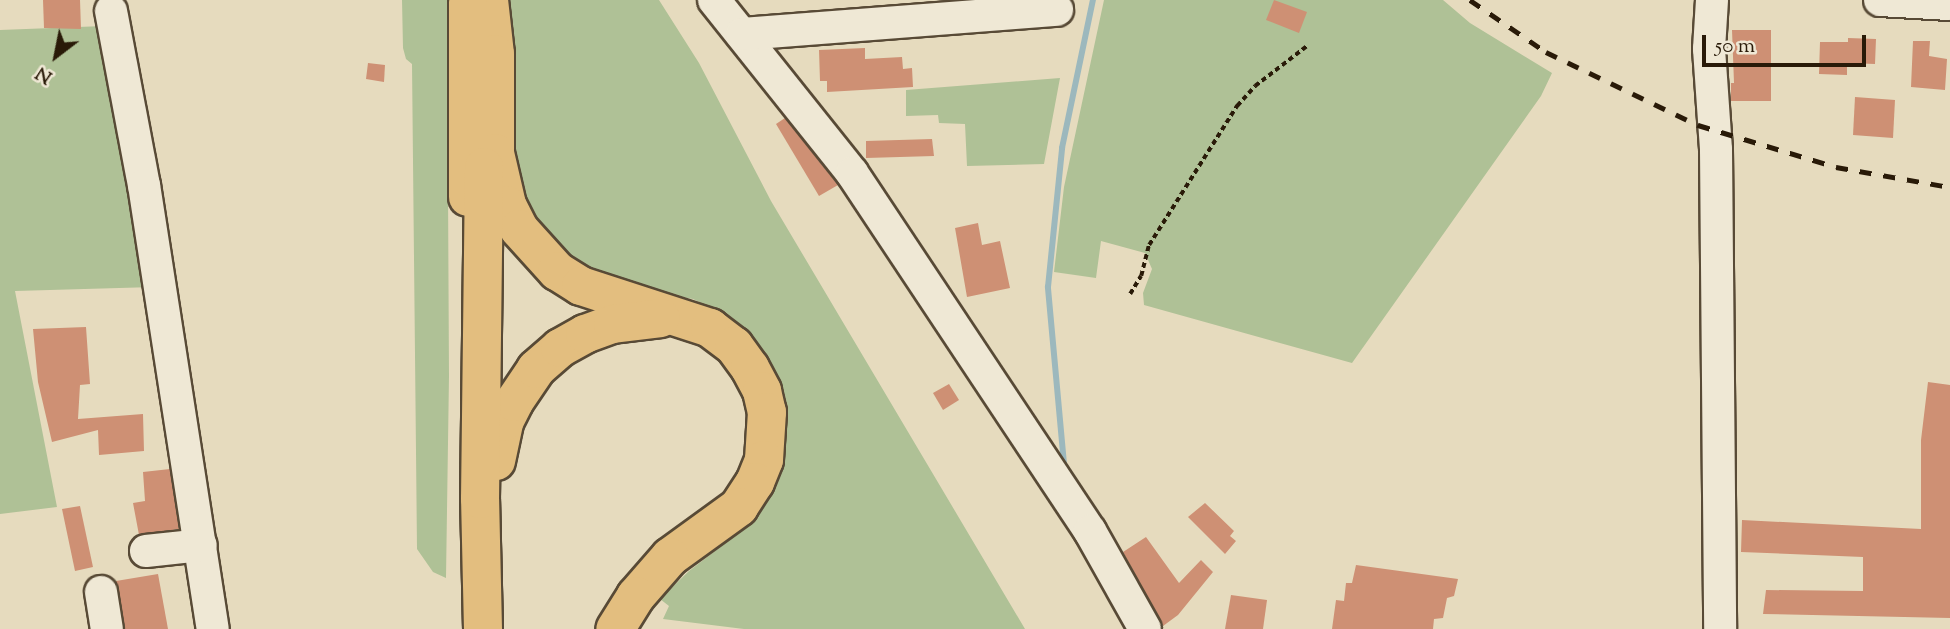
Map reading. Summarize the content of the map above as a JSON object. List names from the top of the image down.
{
  "scale_bar": "50 m",
  "north": "bottom left"
}
